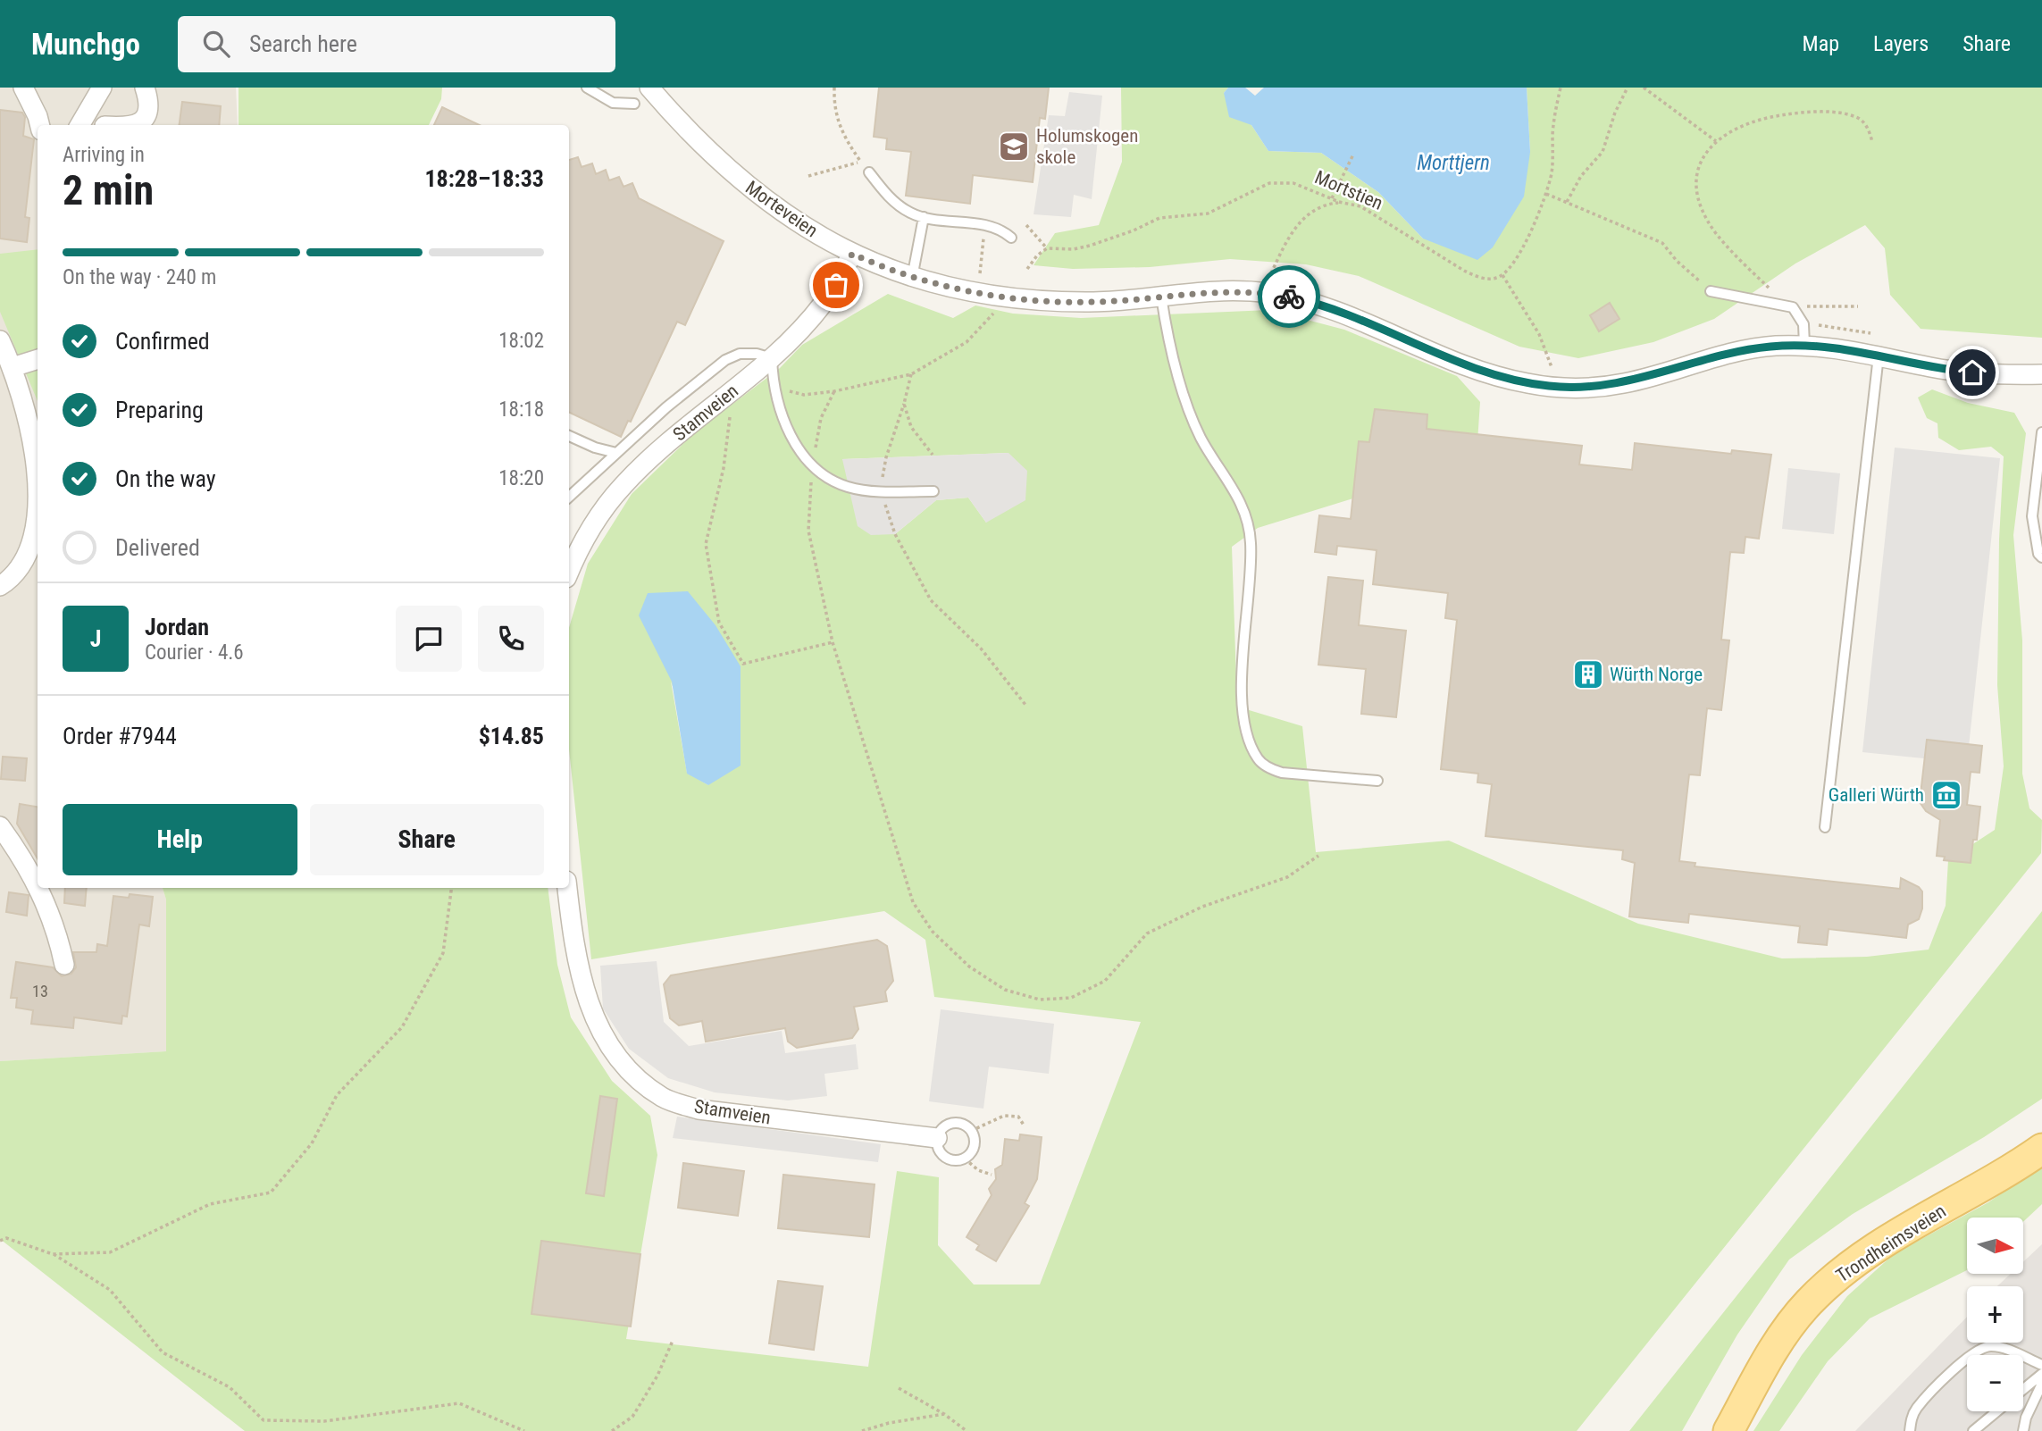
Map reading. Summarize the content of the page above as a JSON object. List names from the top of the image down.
{
  "streets": {
    "main road": ["Trondheimsveien"],
    "street": ["Morteveien", "Stamveien"],
    "path": ["Mortstien"]
  },
  "crossings": [
    ["Morteveien", "Stamveien"]
  ],
  "water": ["Morttjern"],
  "places": {
    "school or university": ["Holumskogen skole"],
    "building": ["Würth Norge"],
    "museum": ["Galleri Würth"]
  },
  "house_numbers": ["13"],
  "north": "right",
  "page": {
    "header": "Munchgo",
    "search": "Search here",
    "nav": ["Map", "Layers", "Share"],
    "heading": ["2 min", "Arriving in", "18:28–18:33"],
    "panel": [
      "Jordan",
      "Courier · 4.6",
      "Order #7944",
      "$14.85"
    ],
    "bar": "On the way · 240 m",
    "list": [
      ["Confirmed", "18:02"],
      ["Preparing", "18:18"],
      ["On the way", "18:20"],
      "Delivered"
    ],
    "round": "J",
    "buttons": ["Help", "Share"],
    "map_buttons": ["+", "−"]
  }
}
